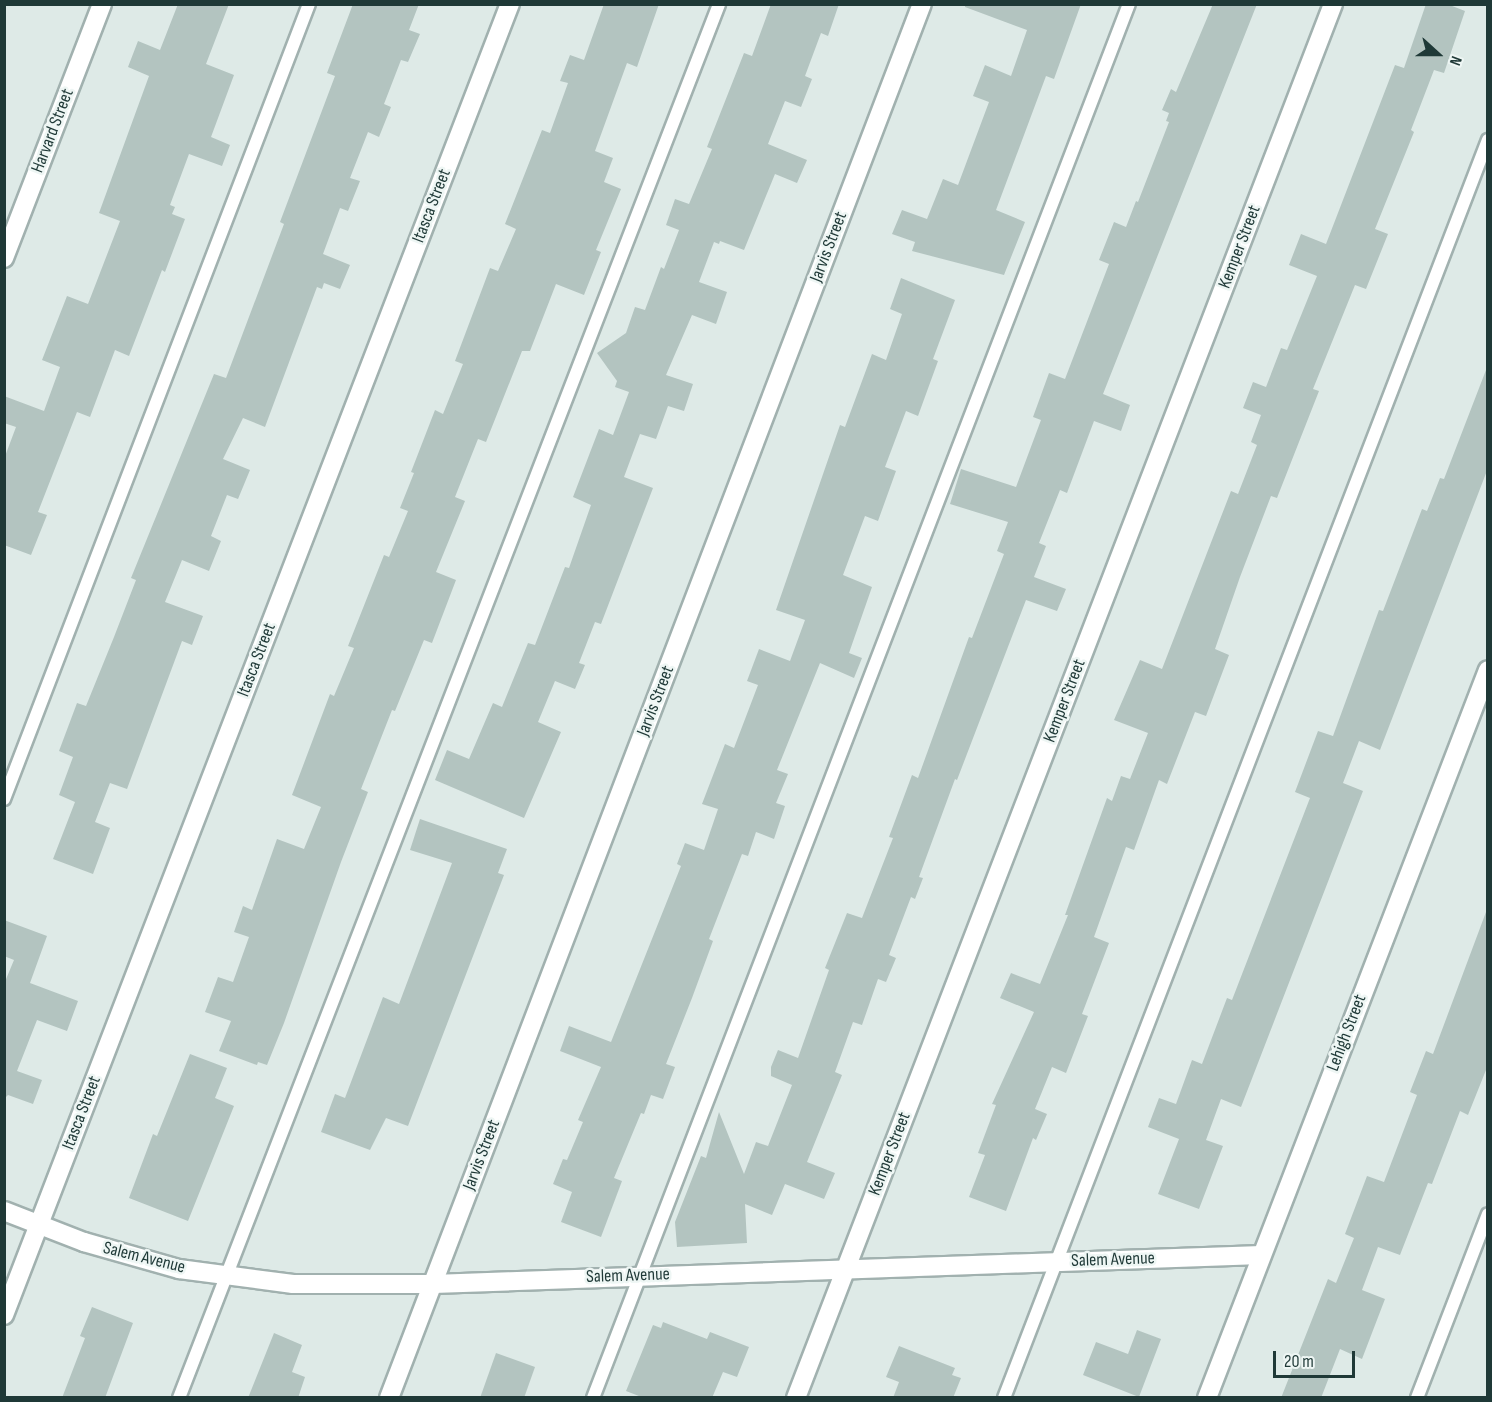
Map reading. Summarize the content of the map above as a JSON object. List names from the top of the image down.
{
  "streets": {
    "street": [
      "Harvard Street",
      "Itasca Street",
      "Jarvis Street",
      "Kemper Street",
      "Lehigh Street",
      "Salem Avenue"
    ]
  },
  "crossings": [
    ["Itasca Street", "Salem Avenue"],
    ["Jarvis Street", "Salem Avenue"],
    ["Kemper Street", "Salem Avenue"],
    ["Lehigh Street", "Salem Avenue"]
  ],
  "scale_bar": "20 m",
  "north": "right"
}
